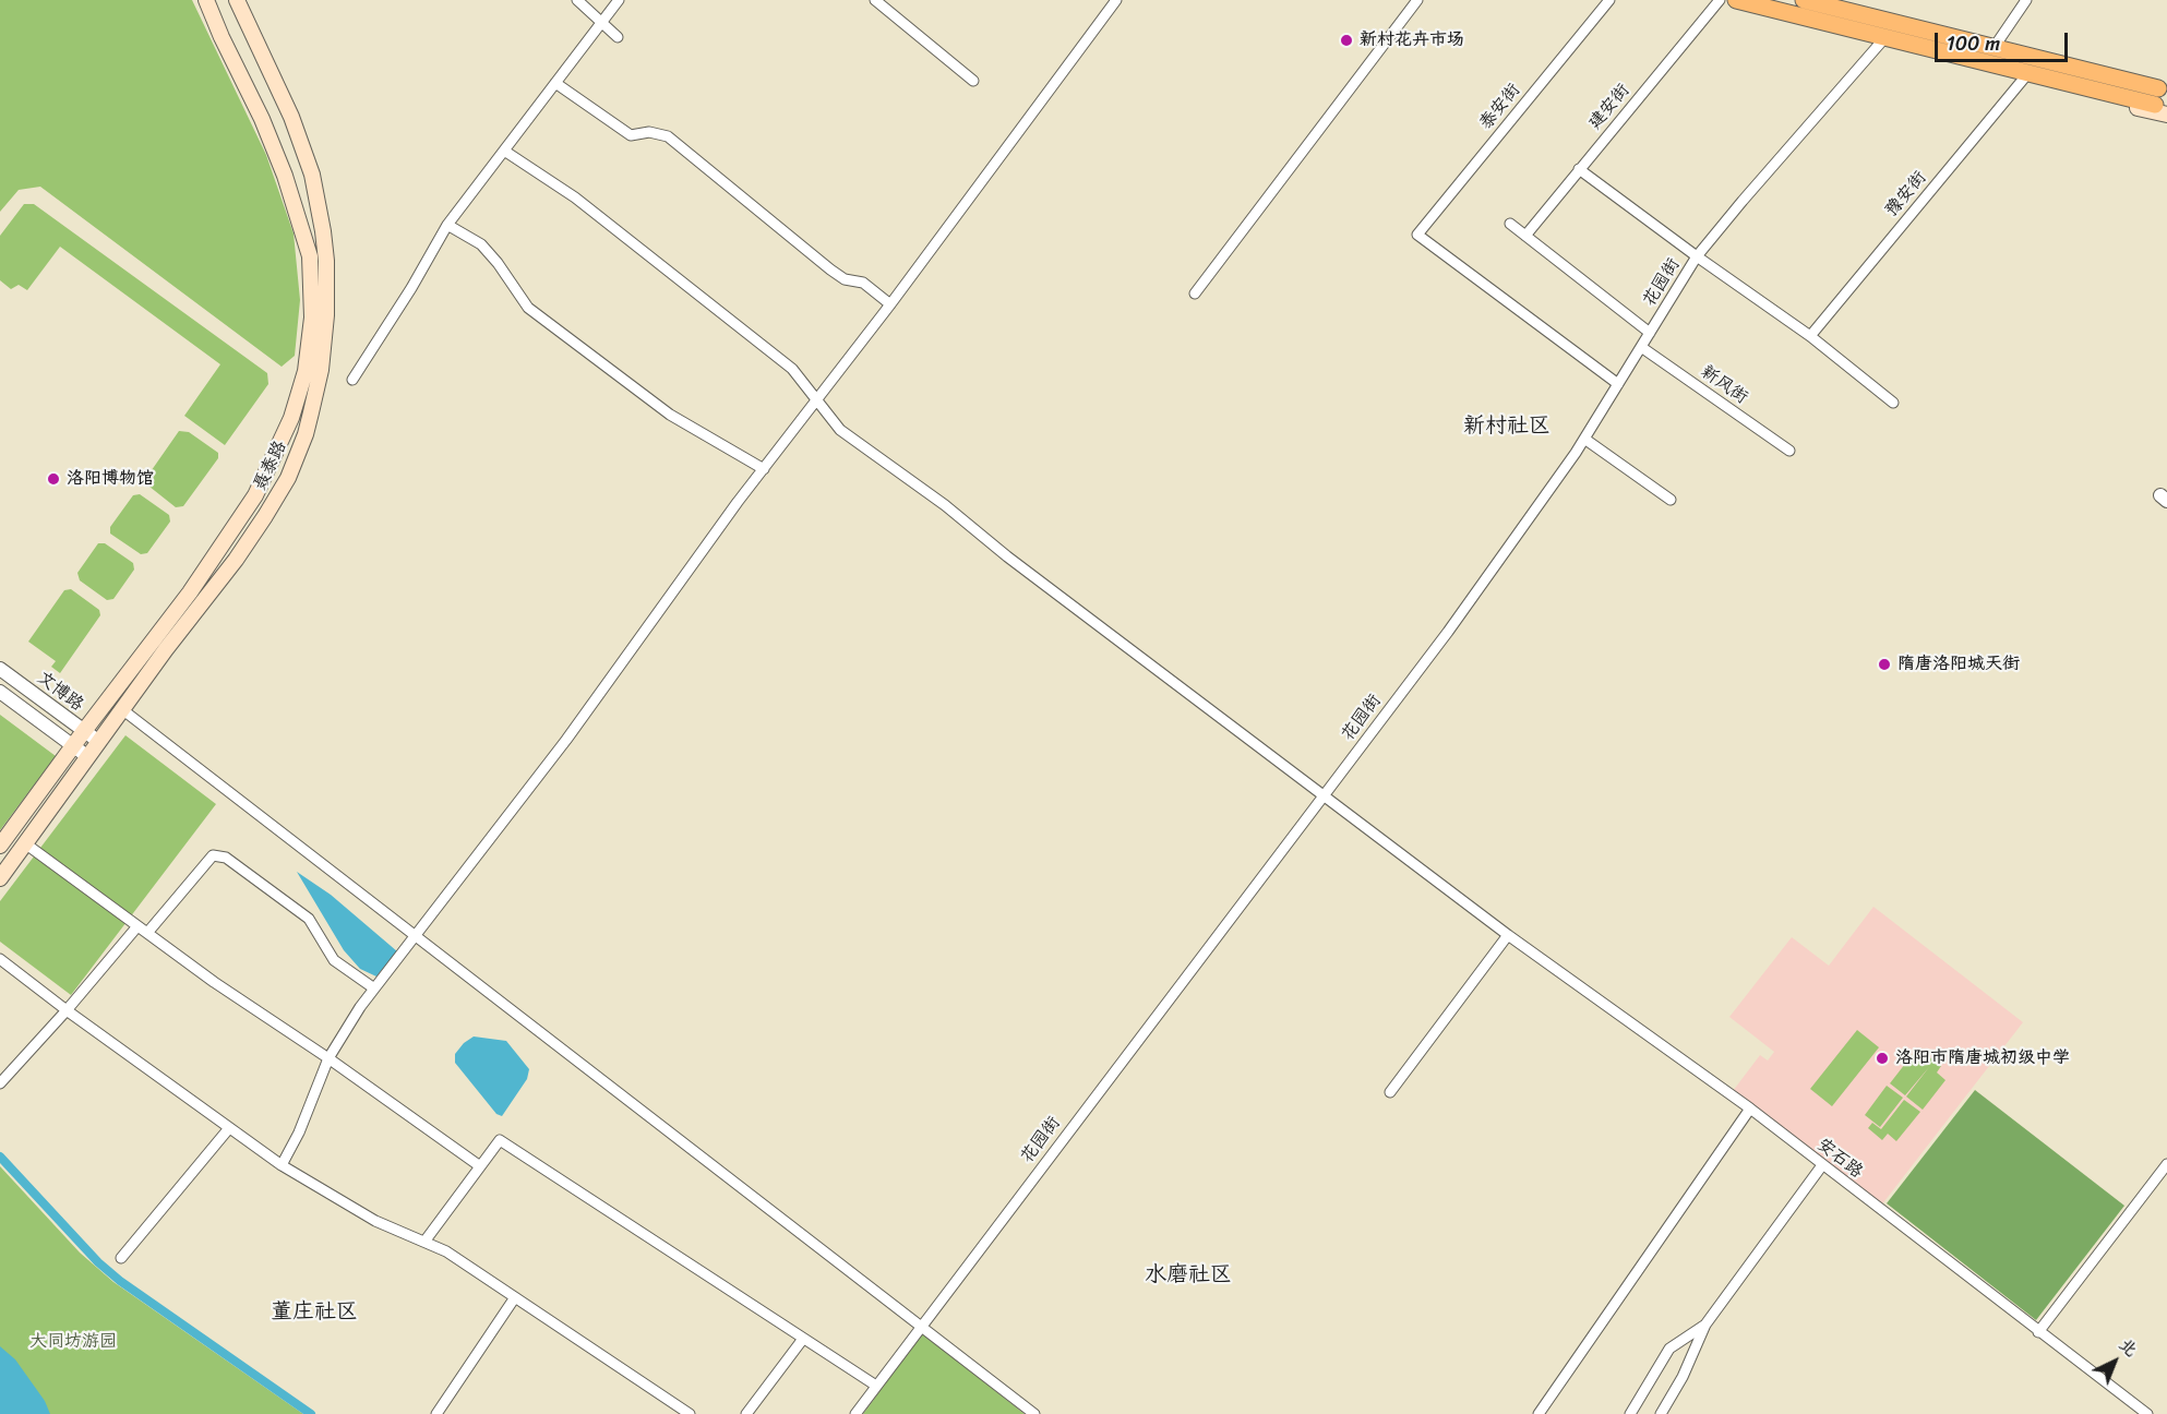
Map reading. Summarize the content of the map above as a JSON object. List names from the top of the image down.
{
  "streets": {
    "main road": ["聂泰路"],
    "street": [
      "泰安街",
      "建安街",
      "豫安街",
      "花园街",
      "新风街",
      "文博路",
      "安石路"
    ]
  },
  "crossings": [
    ["泰安街", "花园街"],
    ["花园街", "新风街"],
    ["花园街", "安石路"],
    ["聂泰路", "文博路"]
  ],
  "districts": ["新村社区", "水磨社区", "董庄社区"],
  "parks": ["大同坊游园"],
  "places": [
    "新村花卉市场",
    "洛阳博物馆",
    "隋唐洛阳城天街",
    "洛阳市隋唐城初级中学"
  ],
  "scale_bar": "100 m",
  "north": "top right"
}
